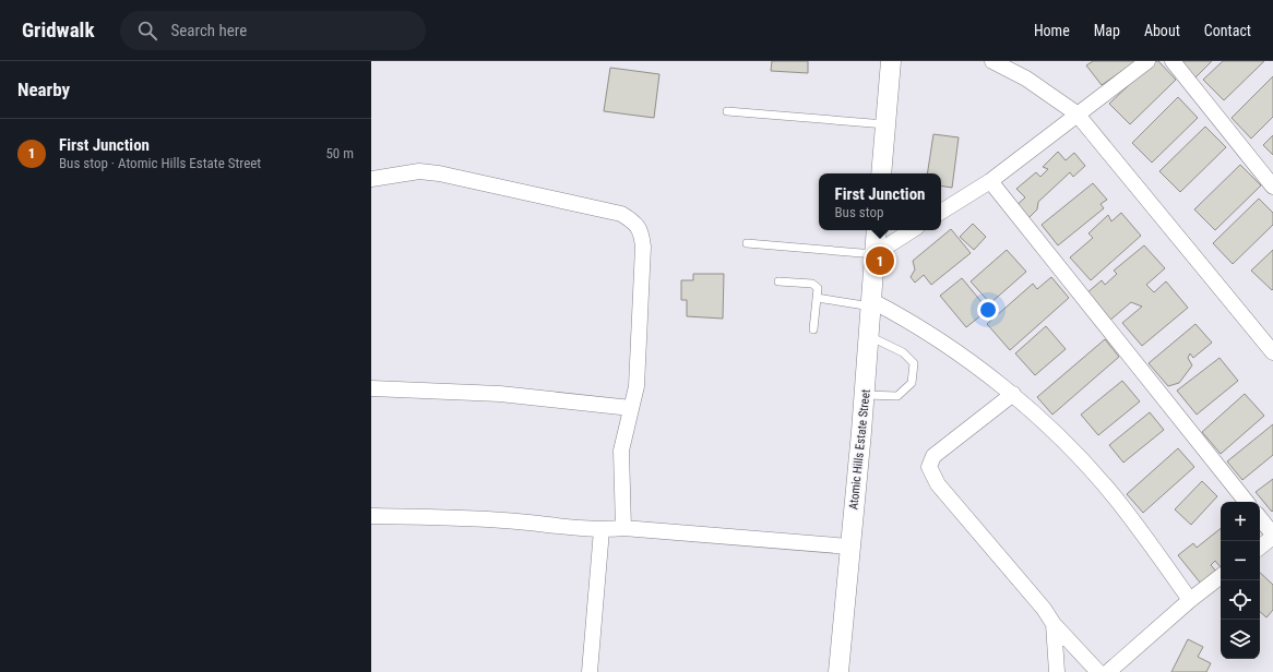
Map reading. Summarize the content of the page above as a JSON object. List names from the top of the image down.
{
  "streets": {
    "street": ["Atomic Hills Estate Street"]
  },
  "page": {
    "header": "Gridwalk",
    "search": "Search here",
    "nav": [
      "Home",
      "Map",
      "About",
      "Contact"
    ],
    "heading": "Nearby",
    "list": [
      {
        "mark": "1",
        "name": "First Junction",
        "note": "Bus stop · Atomic Hills Estate Street",
        "value": "50 m"
      }
    ],
    "popup": ["First Junction", "Bus stop"],
    "pins": "1",
    "map_buttons": ["+", "−"]
  }
}
